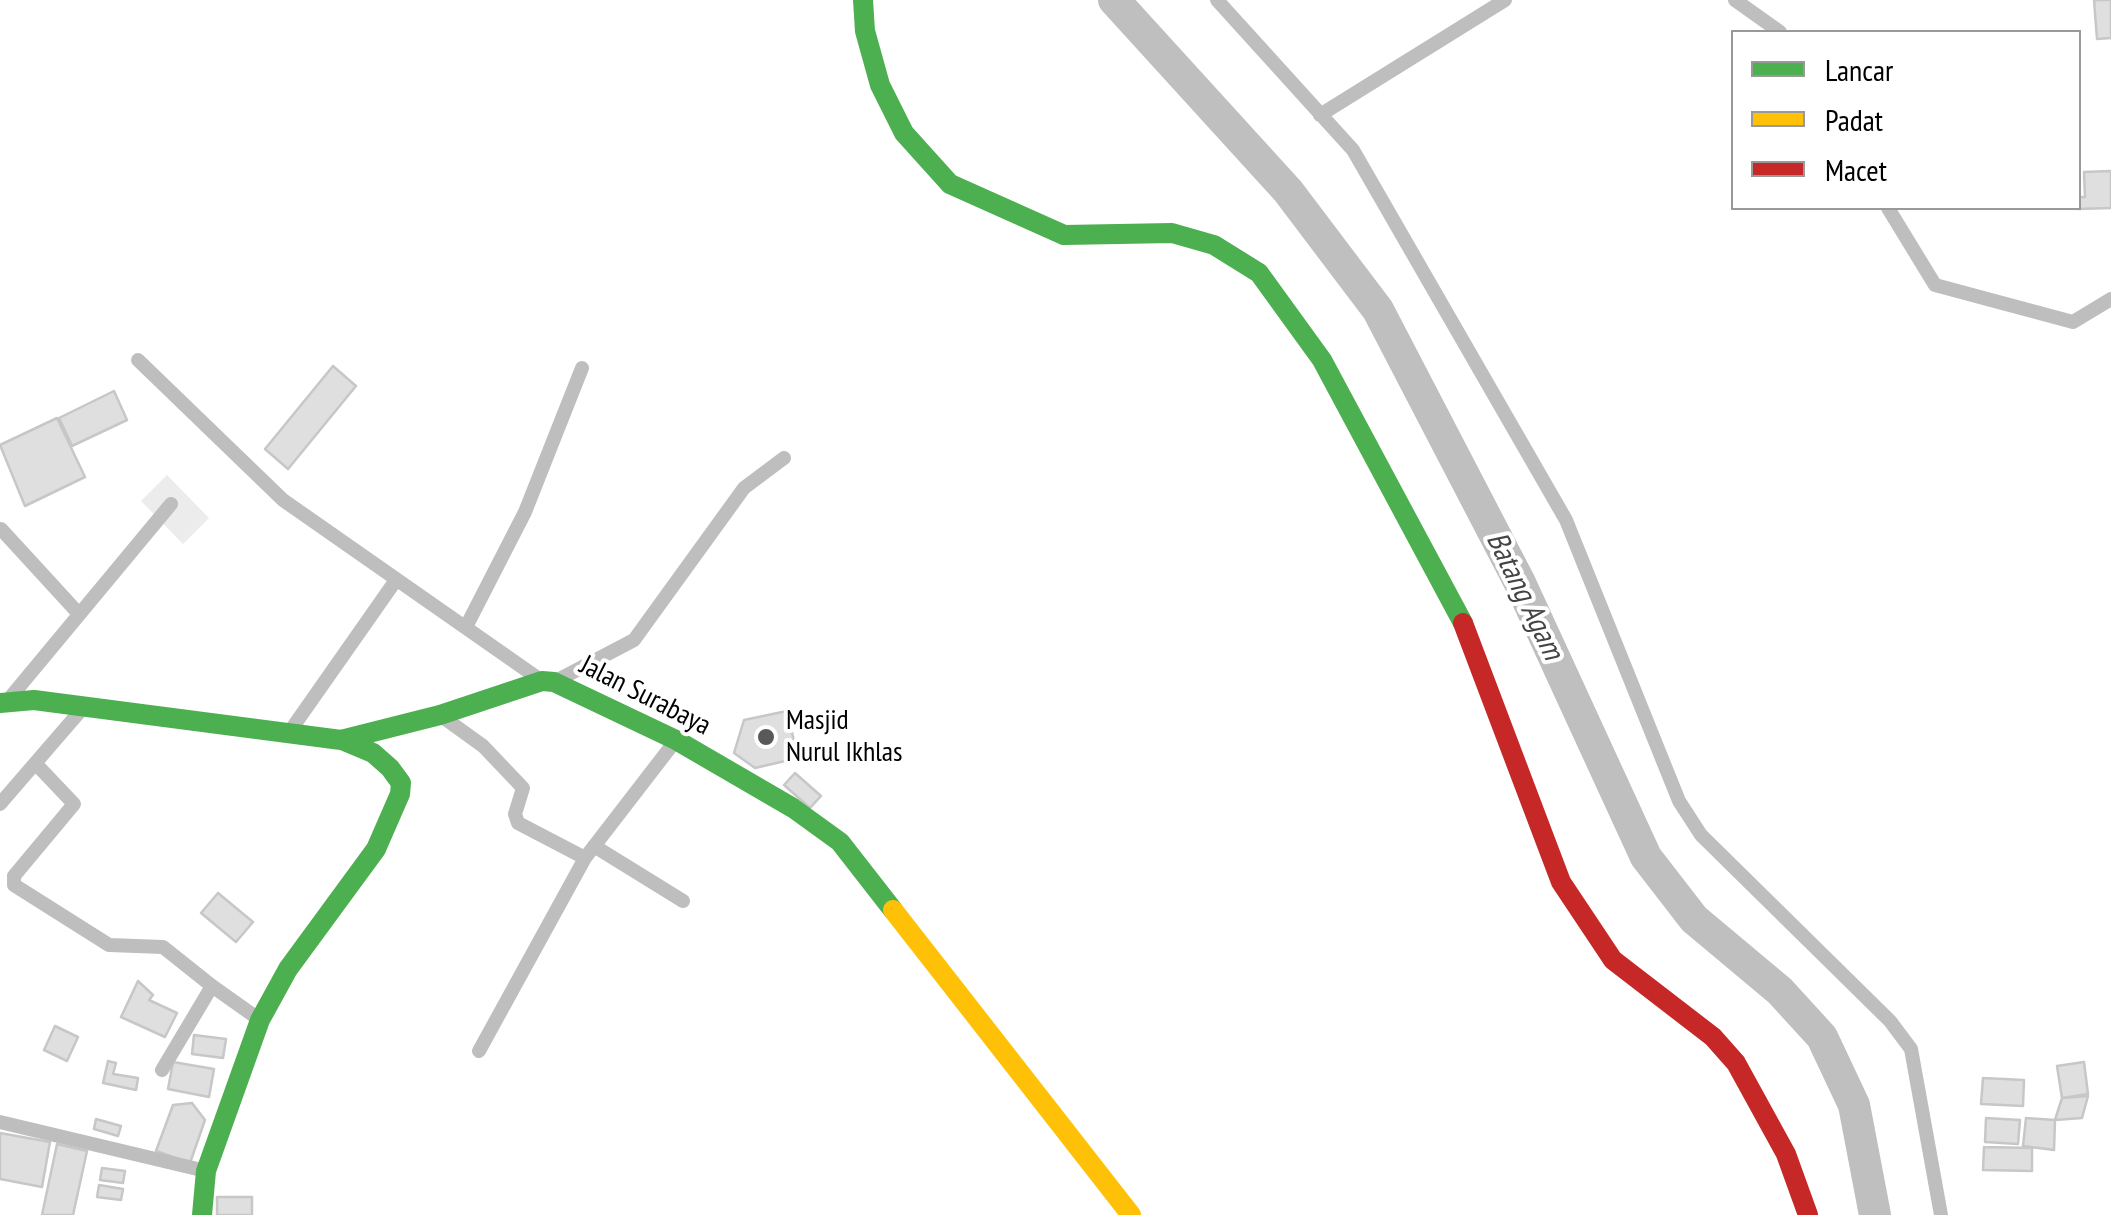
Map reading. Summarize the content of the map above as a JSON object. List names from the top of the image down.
{
  "streets": {
    "street": ["Jalan Surabaya"]
  },
  "water": ["Batang Agam"],
  "places": ["Masjid Nurul Ikhlas"],
  "legend": ["Lancar", "Padat", "Macet"]
}
